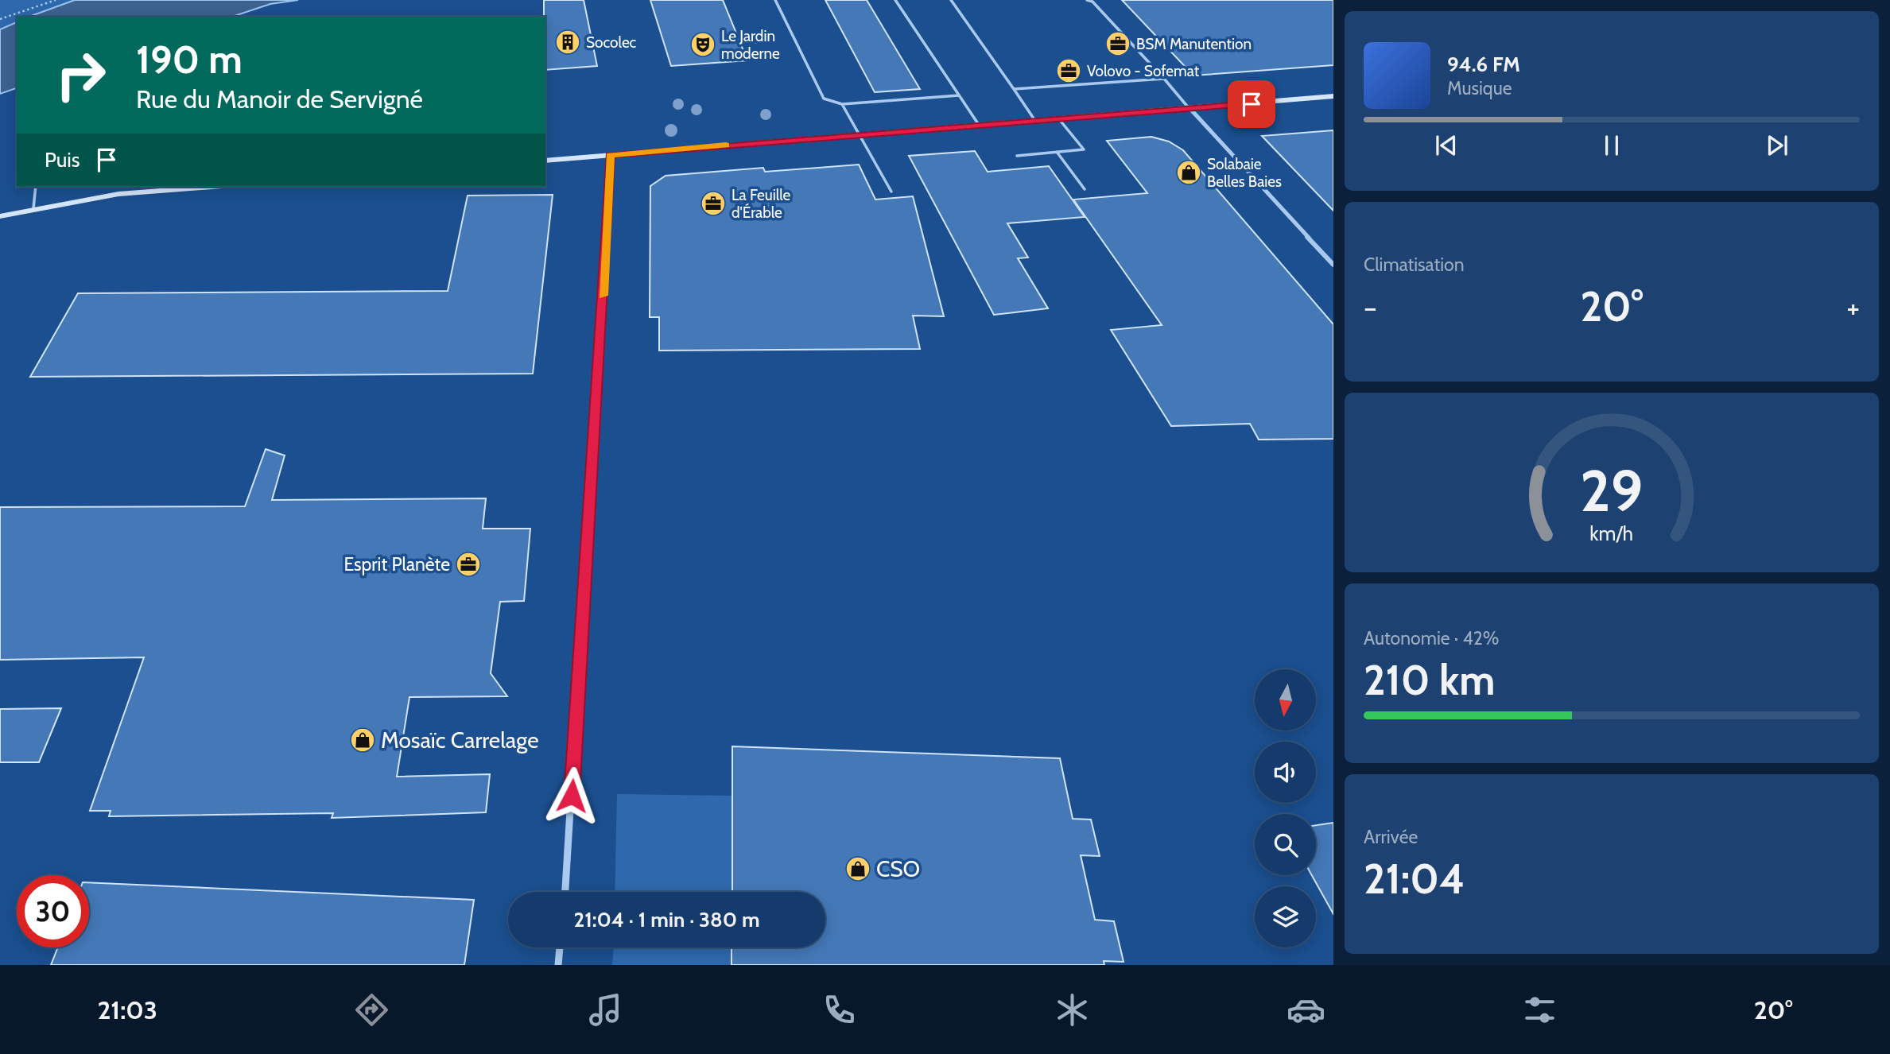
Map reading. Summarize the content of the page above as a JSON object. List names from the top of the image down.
{
  "places": {
    "building": ["Socolec"],
    "office": [
      "BSM Manutention",
      "Volovo - Sofemat",
      "La Feuille d'Érable",
      "Esprit Planète"
    ],
    "theatre": ["Le Jardin moderne"],
    "shop": ["Solabaie Belles Baies", "Mosaïc Carrelage", "CSO"]
  },
  "north": "bottom",
  "page": {
    "turn": ["190 m", "Rue du Manoir de Servigné"],
    "song": ["94.6 FM", "Musique"],
    "then": "Puis",
    "tile": [
      "Climatisation",
      ["Autonomie · 42%", "210 km"],
      ["Arrivée", "21:04"]
    ],
    "heat": ["−", "20°", "+"],
    "limit": "30",
    "trip": "21:04 · 1 min · 380 m",
    "tabs": ["21:03", "20°"],
    "gauge": ["29", "km/h"]
  }
}
